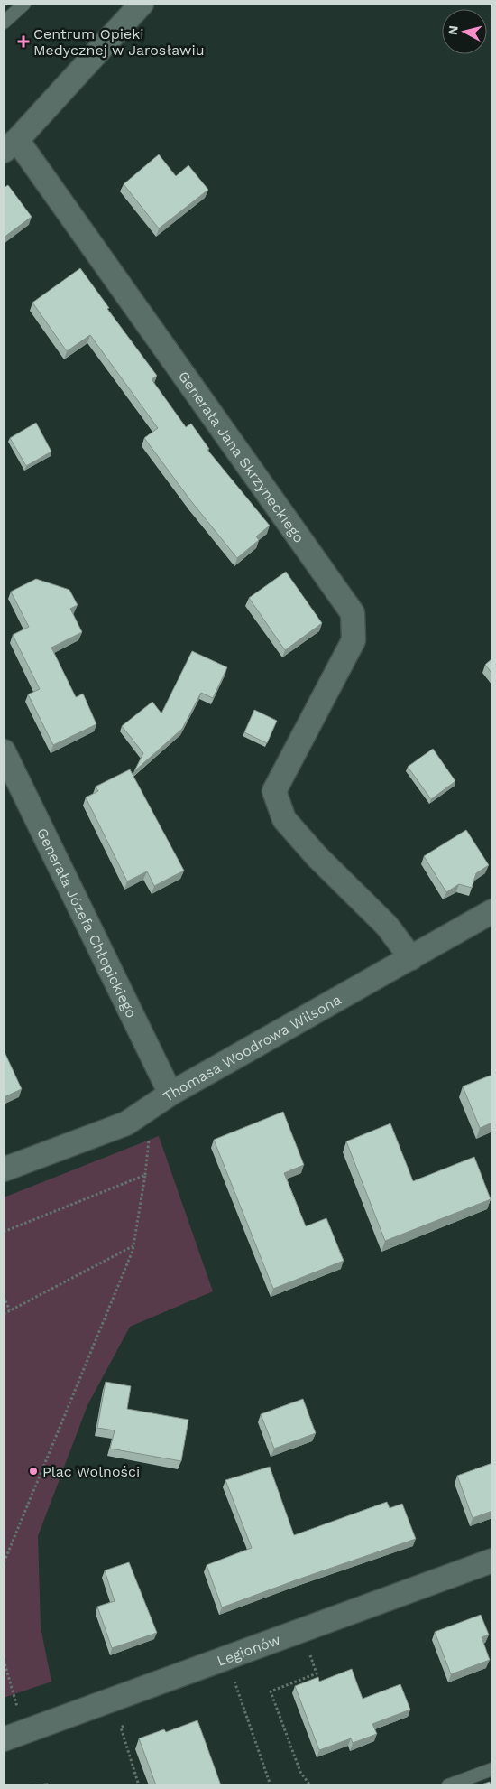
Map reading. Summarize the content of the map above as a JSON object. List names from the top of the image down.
{
  "streets": {
    "street": [
      "Generała Jana Skrzyneckiego",
      "Generała Józefa Chłopickiego",
      "Thomasa Woodrowa Wilsona",
      "Legionów"
    ]
  },
  "crossings": [
    ["Generała Jana Skrzyneckiego", "Thomasa Woodrowa Wilsona"],
    ["Generała Józefa Chłopickiego", "Thomasa Woodrowa Wilsona"]
  ],
  "places": {
    "health": ["Centrum Opieki Medycznej w Jarosławiu"],
    "other": ["Plac Wolności"]
  },
  "north": "left"
}
